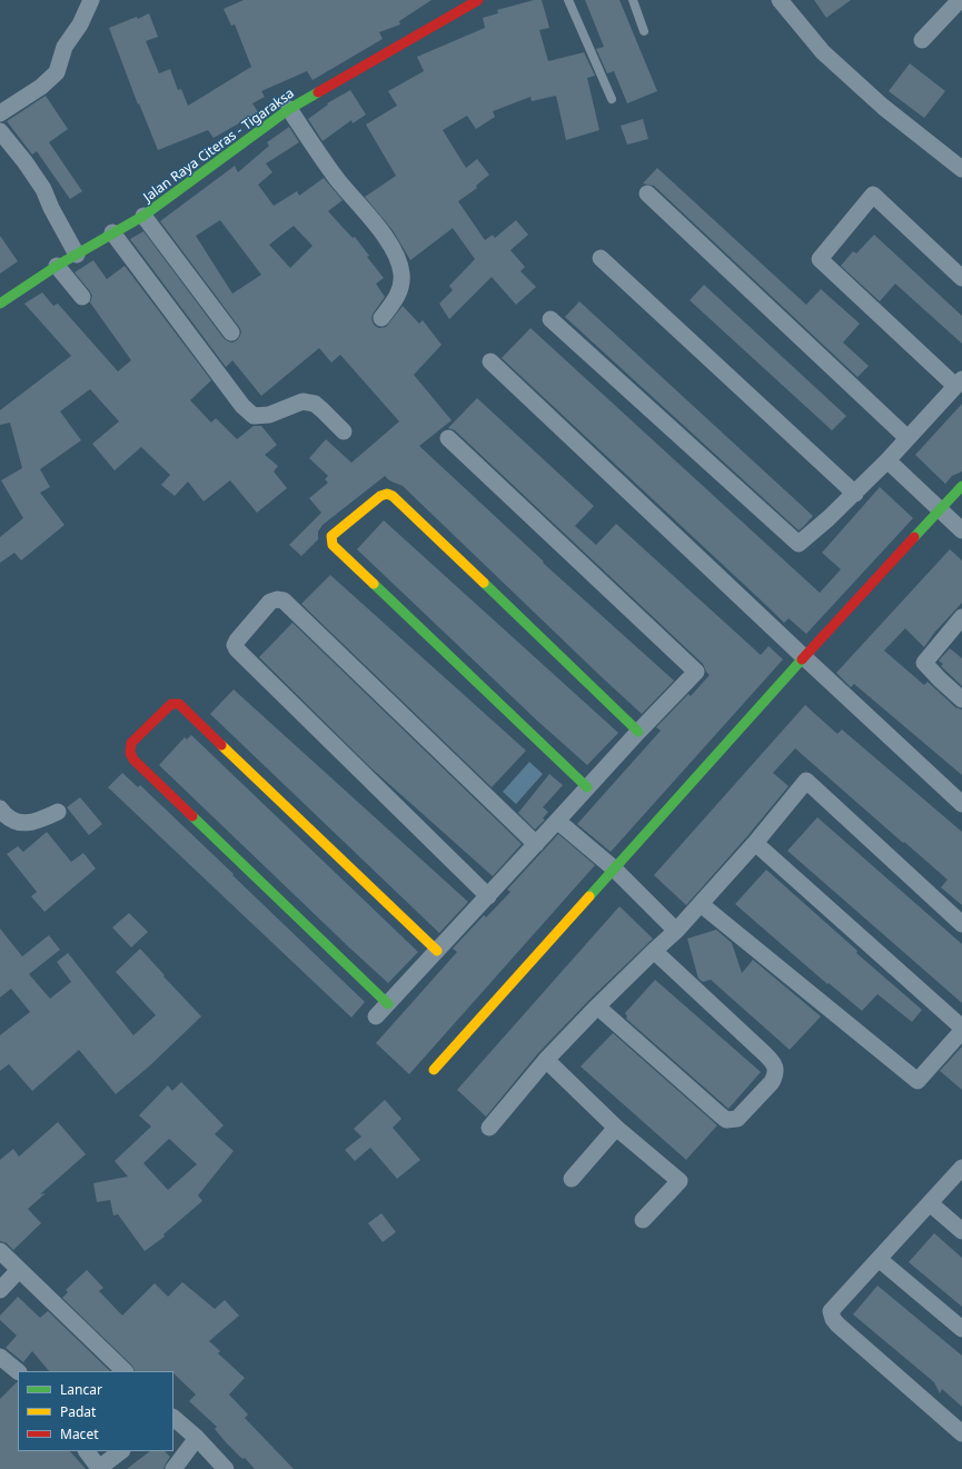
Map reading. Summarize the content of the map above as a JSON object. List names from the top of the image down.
{
  "streets": {
    "street": ["Jalan Raya Citeras - Tigaraksa"]
  },
  "legend": ["Lancar", "Padat", "Macet"]
}
